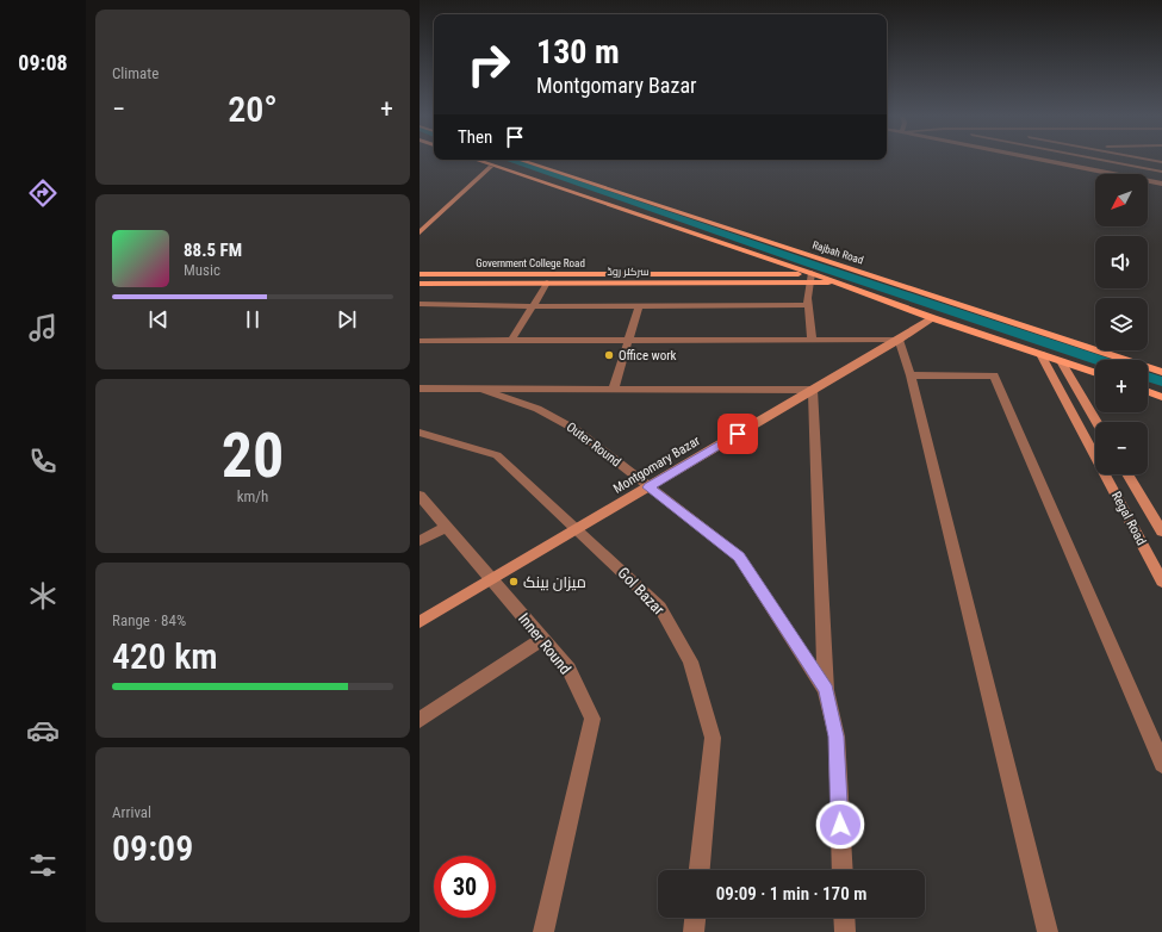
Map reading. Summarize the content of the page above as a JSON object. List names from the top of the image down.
{
  "streets": {
    "main road": ["Rajbah Road", "Government College Road", "سرکلر روڈ"],
    "street": [
      "Outer Round",
      "Montgomary Bazar",
      "Regal Road",
      "Gol Bazar",
      "Inner Round"
    ]
  },
  "crossings": [
    ["Government College Road", "سرکلر روڈ"],
    ["Outer Round", "Montgomary Bazar"],
    ["Montgomary Bazar", "Gol Bazar"],
    ["Montgomary Bazar", "Inner Round"]
  ],
  "places": ["Office work", "میزان بینک"],
  "north": "bottom left",
  "page": {
    "tabs": "09:08",
    "tile": [
      "Climate",
      ["20", "km/h"],
      ["Range · 84%", "420 km"],
      ["Arrival", "09:09"]
    ],
    "turn": ["130 m", "Montgomary Bazar"],
    "heat": ["−", "20°", "+"],
    "then": "Then",
    "map_buttons": ["+", "−"],
    "song": ["88.5 FM", "Music"],
    "limit": "30",
    "trip": "09:09 · 1 min · 170 m"
  }
}
